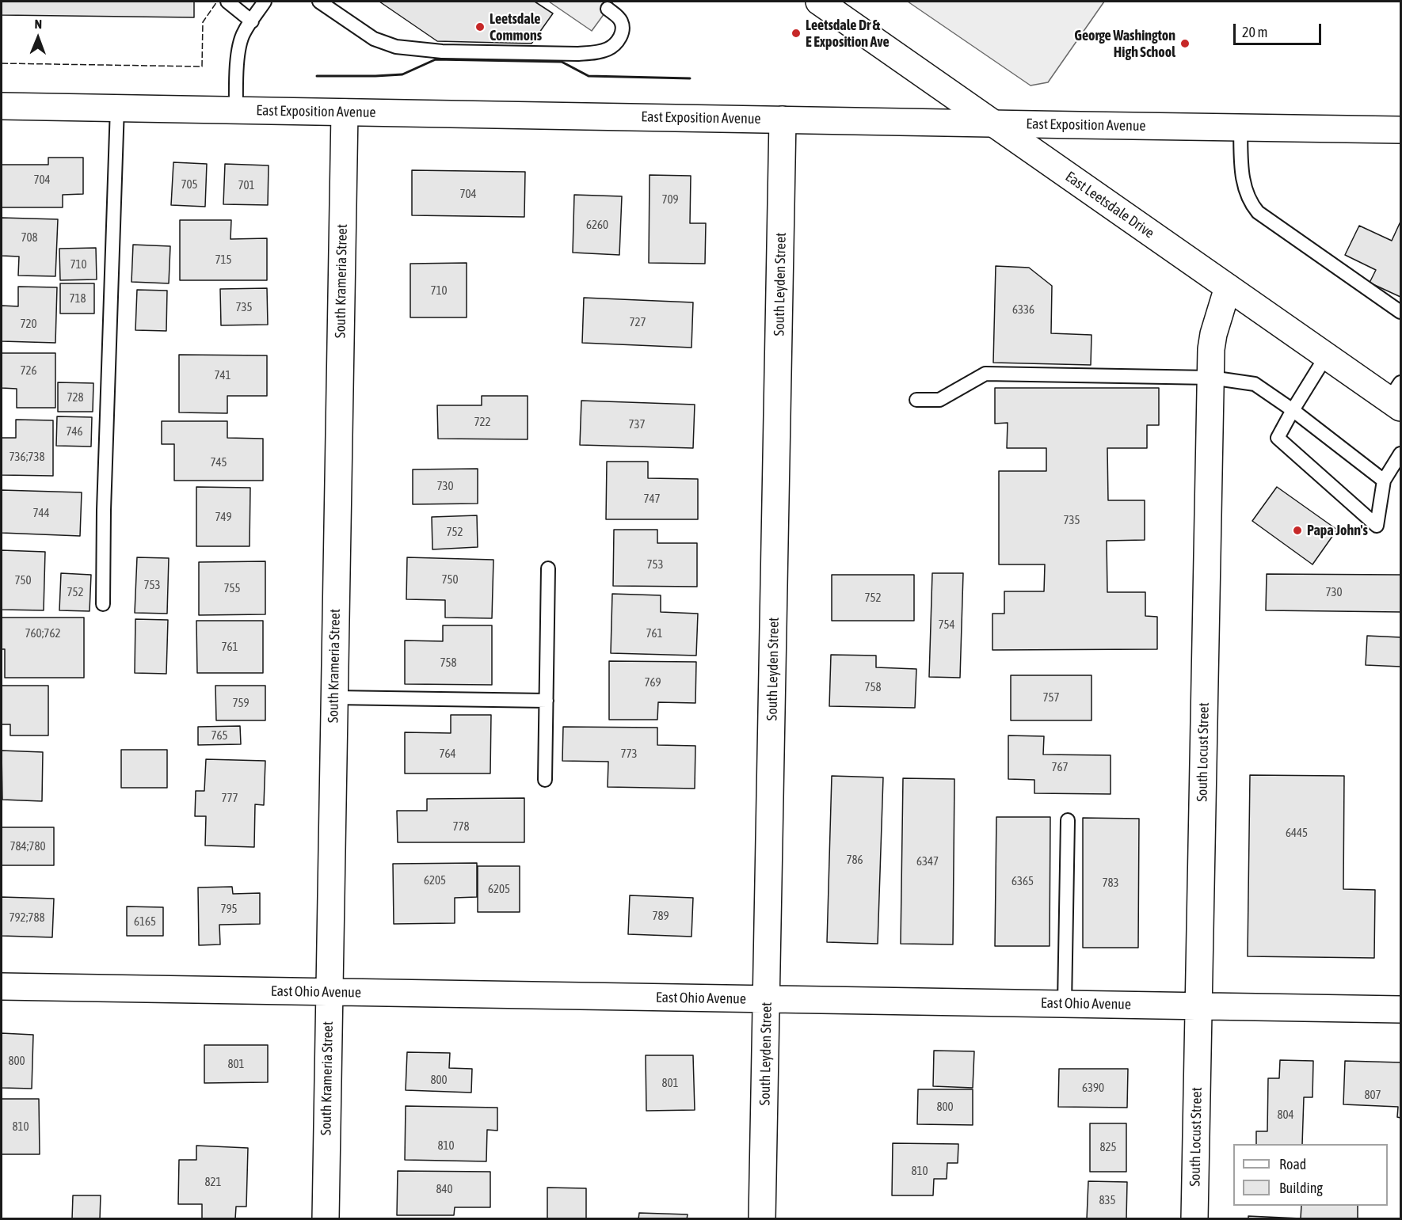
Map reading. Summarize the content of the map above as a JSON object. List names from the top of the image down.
{
  "streets": {
    "street": [
      "East Exposition Avenue",
      "East Leetsdale Drive",
      "South Krameria Street",
      "South Leyden Street",
      "South Locust Street",
      "East Ohio Avenue"
    ]
  },
  "crossings": [
    ["East Exposition Avenue", "East Leetsdale Drive"],
    ["East Exposition Avenue", "South Krameria Street"],
    ["East Exposition Avenue", "South Leyden Street"],
    ["East Leetsdale Drive", "South Locust Street"],
    ["South Krameria Street", "East Ohio Avenue"],
    ["South Leyden Street", "East Ohio Avenue"],
    ["South Locust Street", "East Ohio Avenue"]
  ],
  "places": [
    "Leetsdale Commons",
    "Leetsdale Dr & E Exposition Ave",
    "George Washington High School",
    "Papa John's"
  ],
  "house_numbers": [
    "704",
    "705",
    "701",
    "704",
    "709",
    "6260",
    "708",
    "715",
    "710",
    "710",
    "718",
    "735",
    "6336",
    "727",
    "720",
    "726",
    "741",
    "728",
    "722",
    "737",
    "746",
    "736;738",
    "745",
    "730",
    "747",
    "744",
    "749",
    "735",
    "752",
    "753",
    "750",
    "750",
    "753",
    "755",
    "752",
    "730",
    "752",
    "754",
    "760;762",
    "761",
    "761",
    "758",
    "769",
    "758",
    "757",
    "759",
    "765",
    "764",
    "773",
    "767",
    "777",
    "778",
    "6445",
    "784;780",
    "786",
    "6347",
    "6205",
    "6365",
    "783",
    "6205",
    "795",
    "789",
    "792;788",
    "6165",
    "800",
    "801",
    "800",
    "801",
    "6390",
    "807",
    "800",
    "804",
    "810",
    "810",
    "825",
    "810",
    "821",
    "840",
    "835"
  ],
  "legend": ["Road", "Building"],
  "scale_bar": "20 m",
  "north": "top"
}
